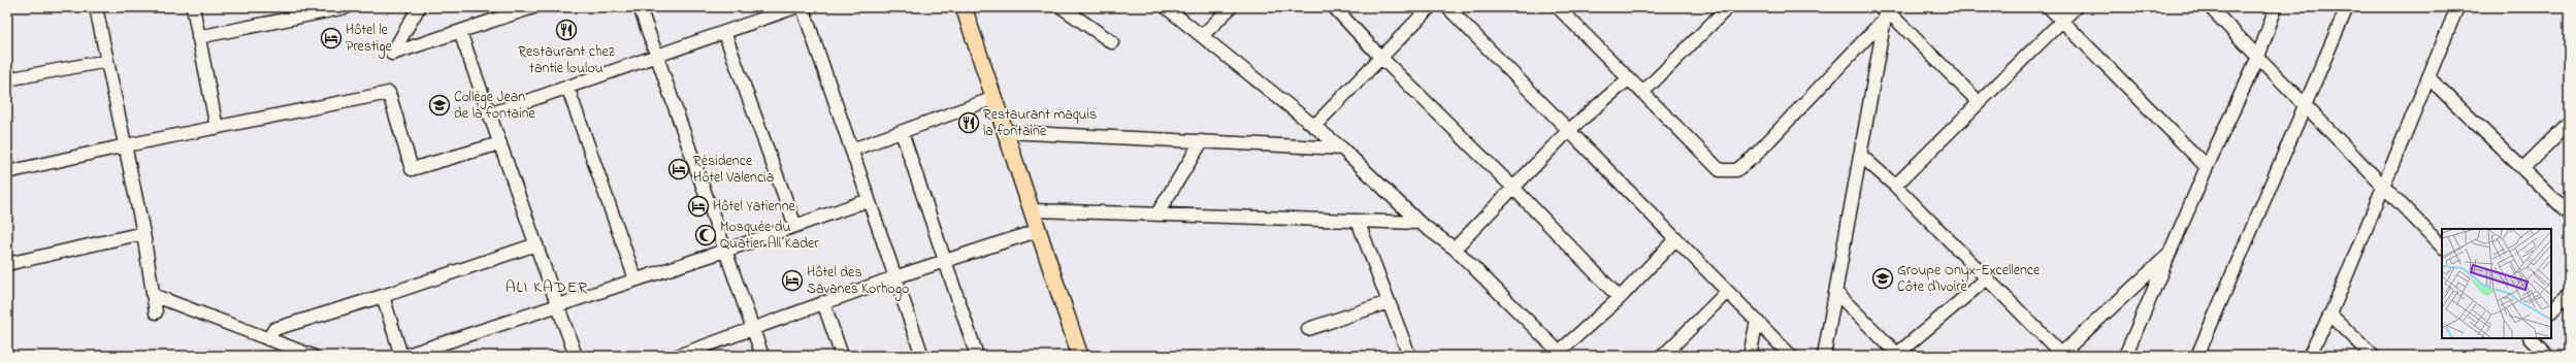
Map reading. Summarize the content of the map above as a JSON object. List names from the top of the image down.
{
  "districts": ["ALI KADER"],
  "places": {
    "restaurant": ["Restaurant chez tantie loulou", "Restaurant maquis la fontaine"],
    "hotel": [
      "Hôtel le Prestige",
      "Résidence Hôtel Valencia",
      "Hôtel Yatienne",
      "Hôtel des Savanes Korhogo"
    ],
    "school or university": ["Collège Jean de la fontaine", "Groupe Onyx-Excellence Côte d'Ivoire"],
    "mosque": ["Mosquée du Quatier Ali Kader"]
  }
}
